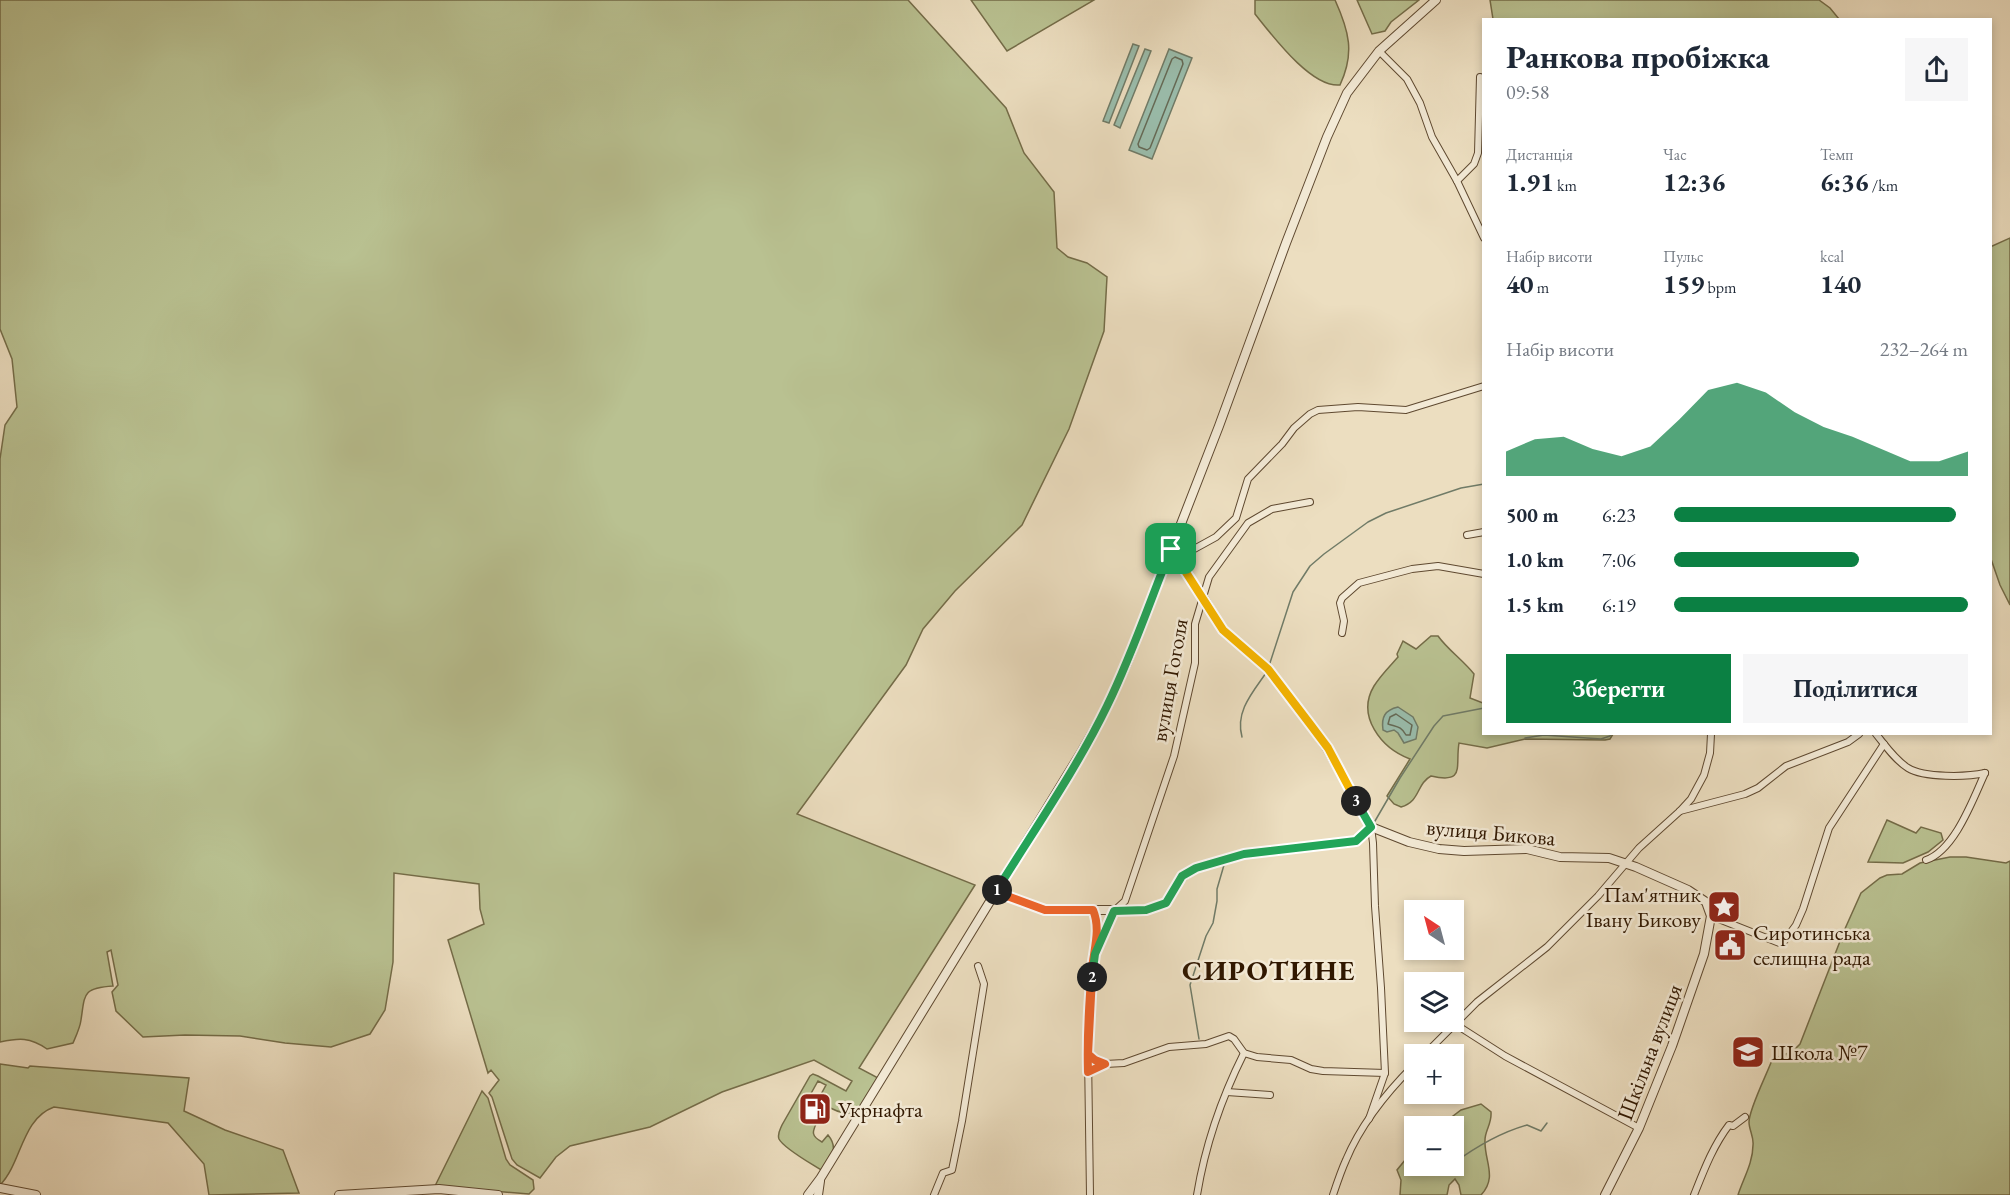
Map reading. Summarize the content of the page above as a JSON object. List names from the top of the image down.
{
  "streets": {
    "street": ["вулиця Гоголя", "вулиця Бикова", "Шкільна вулиця"]
  },
  "crossings": [
    ["вулиця Бикова", "Шкільна вулиця"]
  ],
  "districts": ["СИРОТИНЕ"],
  "places": {
    "place": ["Пам'ятник Івану Бикову"],
    "public building": ["Сиротинська селищна рада"],
    "school or university": ["Школа №7"],
    "fuel station": ["Укрнафта"]
  },
  "north": "top left",
  "page": {
    "heading": ["Ранкова пробіжка", "09:58"],
    "stats": [
      ["Дистанція", "1.91 km"],
      ["Час", "12:36"],
      ["Темп", "6:36 /km"],
      ["Набір висоти", "40 m"],
      ["Пульс", "159 bpm"],
      ["kcal", "140"]
    ],
    "chart": ["Набір висоти", "232–264 m"],
    "list": [
      {
        "name": "500 m",
        "note": "6:23"
      },
      {
        "name": "1.0 km",
        "note": "7:06"
      },
      {
        "name": "1.5 km",
        "note": "6:19"
      }
    ],
    "buttons": ["Зберегти", "Поділитися"],
    "pins": ["3", "1", "2"],
    "map_buttons": ["+", "−"]
  }
}
